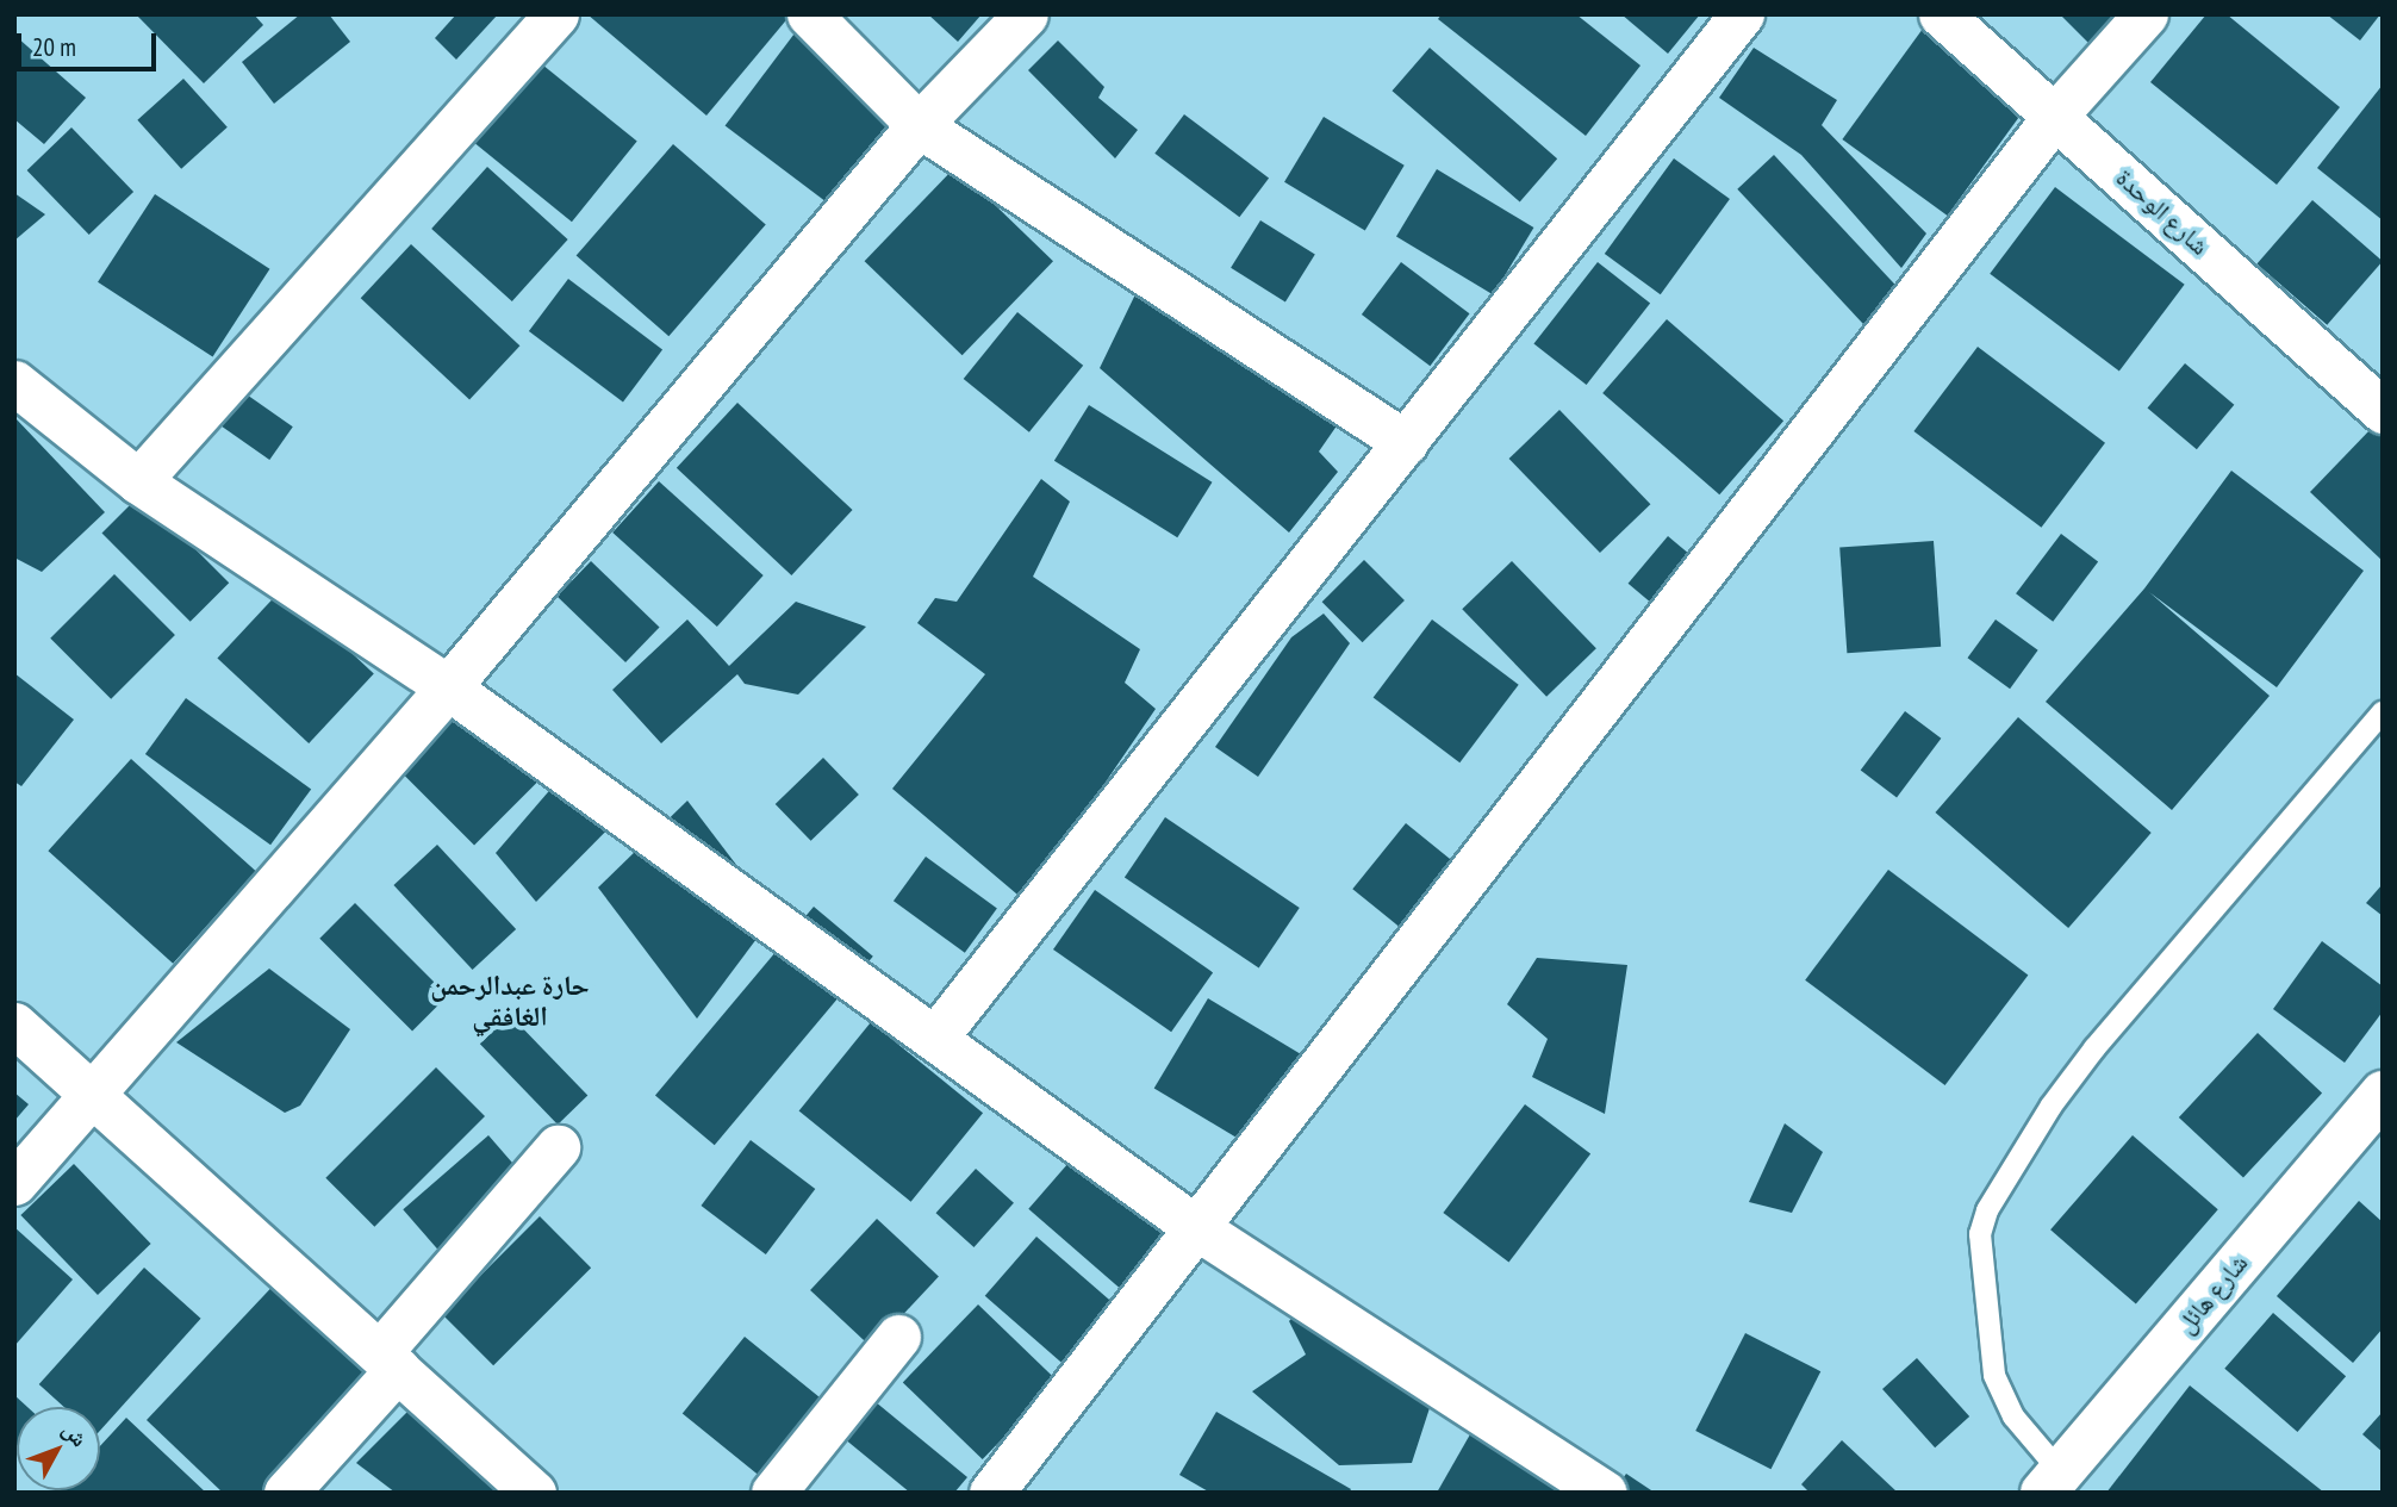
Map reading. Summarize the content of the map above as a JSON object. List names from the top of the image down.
{
  "streets": {
    "street": ["شارع الوحدة", "شارع هائل"]
  },
  "districts": ["حارة عبدالرحمن الغافقي"],
  "scale_bar": "20 m",
  "north": "top right"
}
